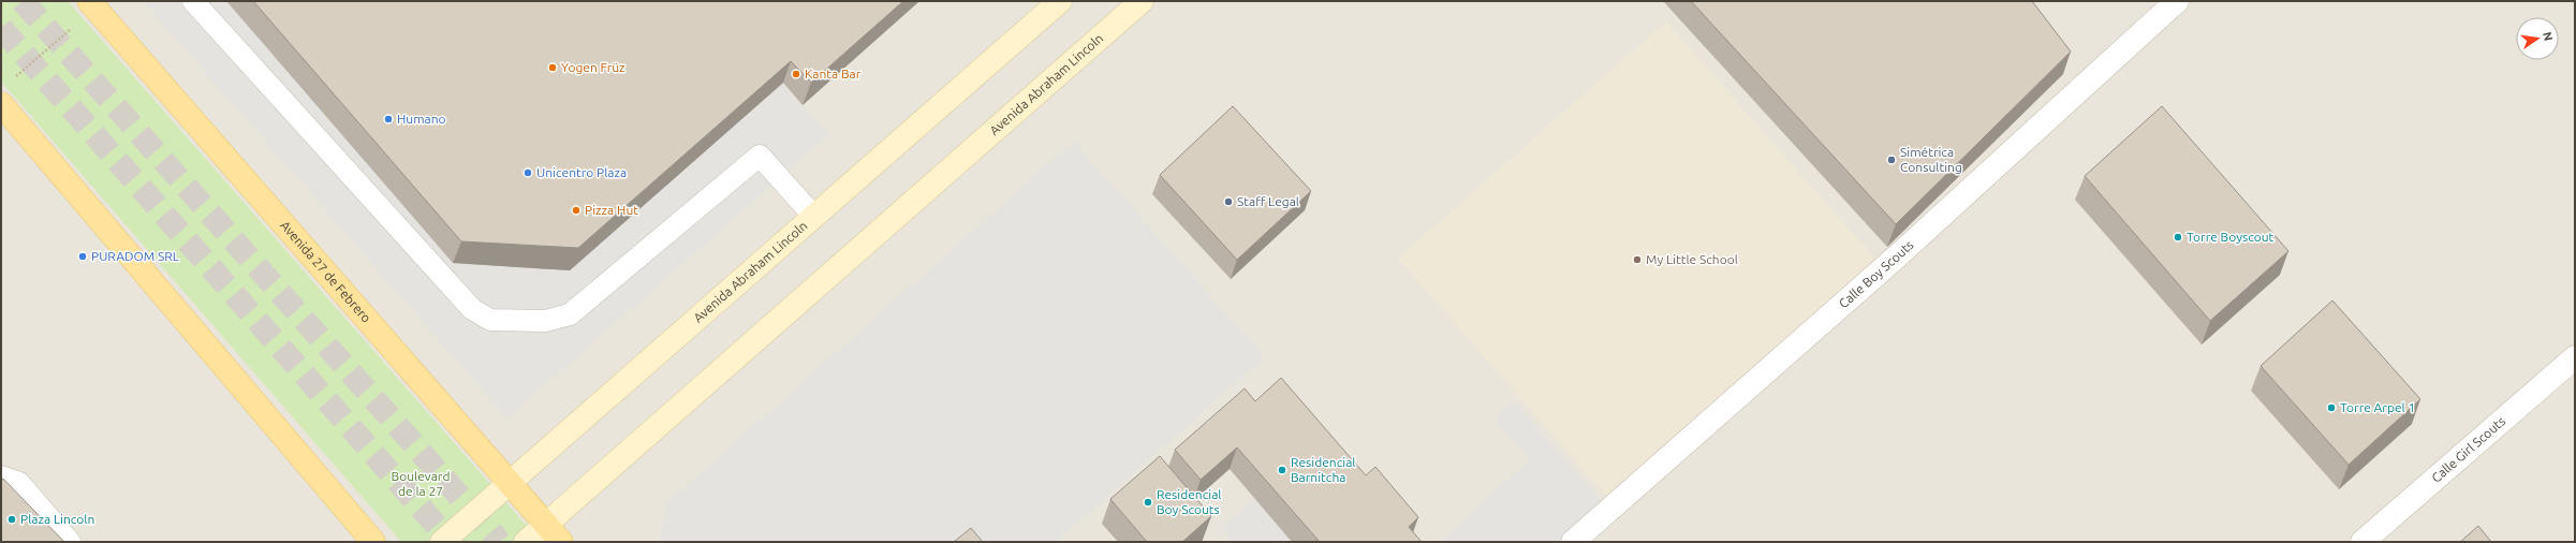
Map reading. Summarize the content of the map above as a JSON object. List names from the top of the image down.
{
  "streets": {
    "main road": ["Avenida Abraham Lincoln", "Avenida 27 de Febrero"],
    "street": ["Calle Boy Scouts", "Calle Girl Scouts"]
  },
  "crossings": [
    ["Avenida Abraham Lincoln", "Avenida 27 de Febrero"]
  ],
  "parks": ["Boulevard de la 27"],
  "places": [
    "Yogen Früz",
    "Kanta Bar",
    "Humano",
    "Simétrica Consulting",
    "Unicentro Plaza",
    "Staff Legal",
    "Pizza Hut",
    "Torre Boyscout",
    "PURADOM SRL",
    "My Little School",
    "Torre Arpel 1",
    "Residencial Barnitcha",
    "Residencial Boy Scouts",
    "Plaza Lincoln"
  ],
  "north": "right"
}
